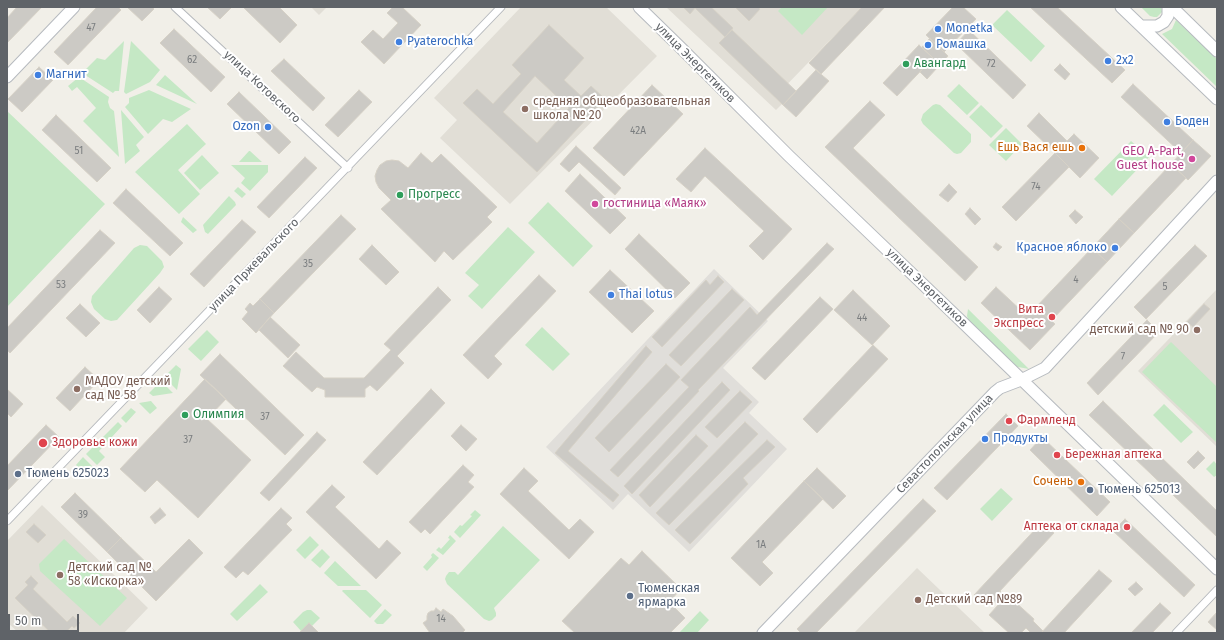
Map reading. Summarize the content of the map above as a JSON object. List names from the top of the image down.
{
  "streets": {
    "street": [
      "улица Энергетиков",
      "улица Котовского",
      "улица Пржевальского",
      "Севастопольская улица"
    ]
  },
  "crossings": [
    ["улица Энергетиков", "Севастопольская улица"],
    ["улица Котовского", "улица Пржевальского"]
  ],
  "places": [
    "Monetka",
    "Pyaterochka",
    "Ромашка",
    "2х2",
    "Авангард",
    "Магнит",
    "средняя общеобразовательная школа № 20",
    "Боден",
    "Ozon",
    "Ешь Вася ешь",
    "GEO A-Part, Guest house",
    "Прогресс",
    "гостиница «Маяк»",
    "Красное яблоко",
    "Thai lotus",
    "Вита Экспресс",
    "детский сад № 90",
    "МАДОУ детский сад № 58",
    "Олимпия",
    "Фармленд",
    "Продукты",
    "Здоровье кожи",
    "Бережная аптека",
    "Тюмень 625023",
    "Сочень",
    "Тюмень 625013",
    "Аптека от склада",
    "Детский сад № 58 «Искорка»",
    "Тюменская ярмарка",
    "Детский сад №89"
  ],
  "house_numbers": [
    "47",
    "62",
    "72",
    "42А",
    "51",
    "74",
    "35",
    "4",
    "53",
    "5",
    "44",
    "7",
    "37",
    "37",
    "39",
    "1А",
    "14"
  ],
  "scale_bar": "50 m"
}
